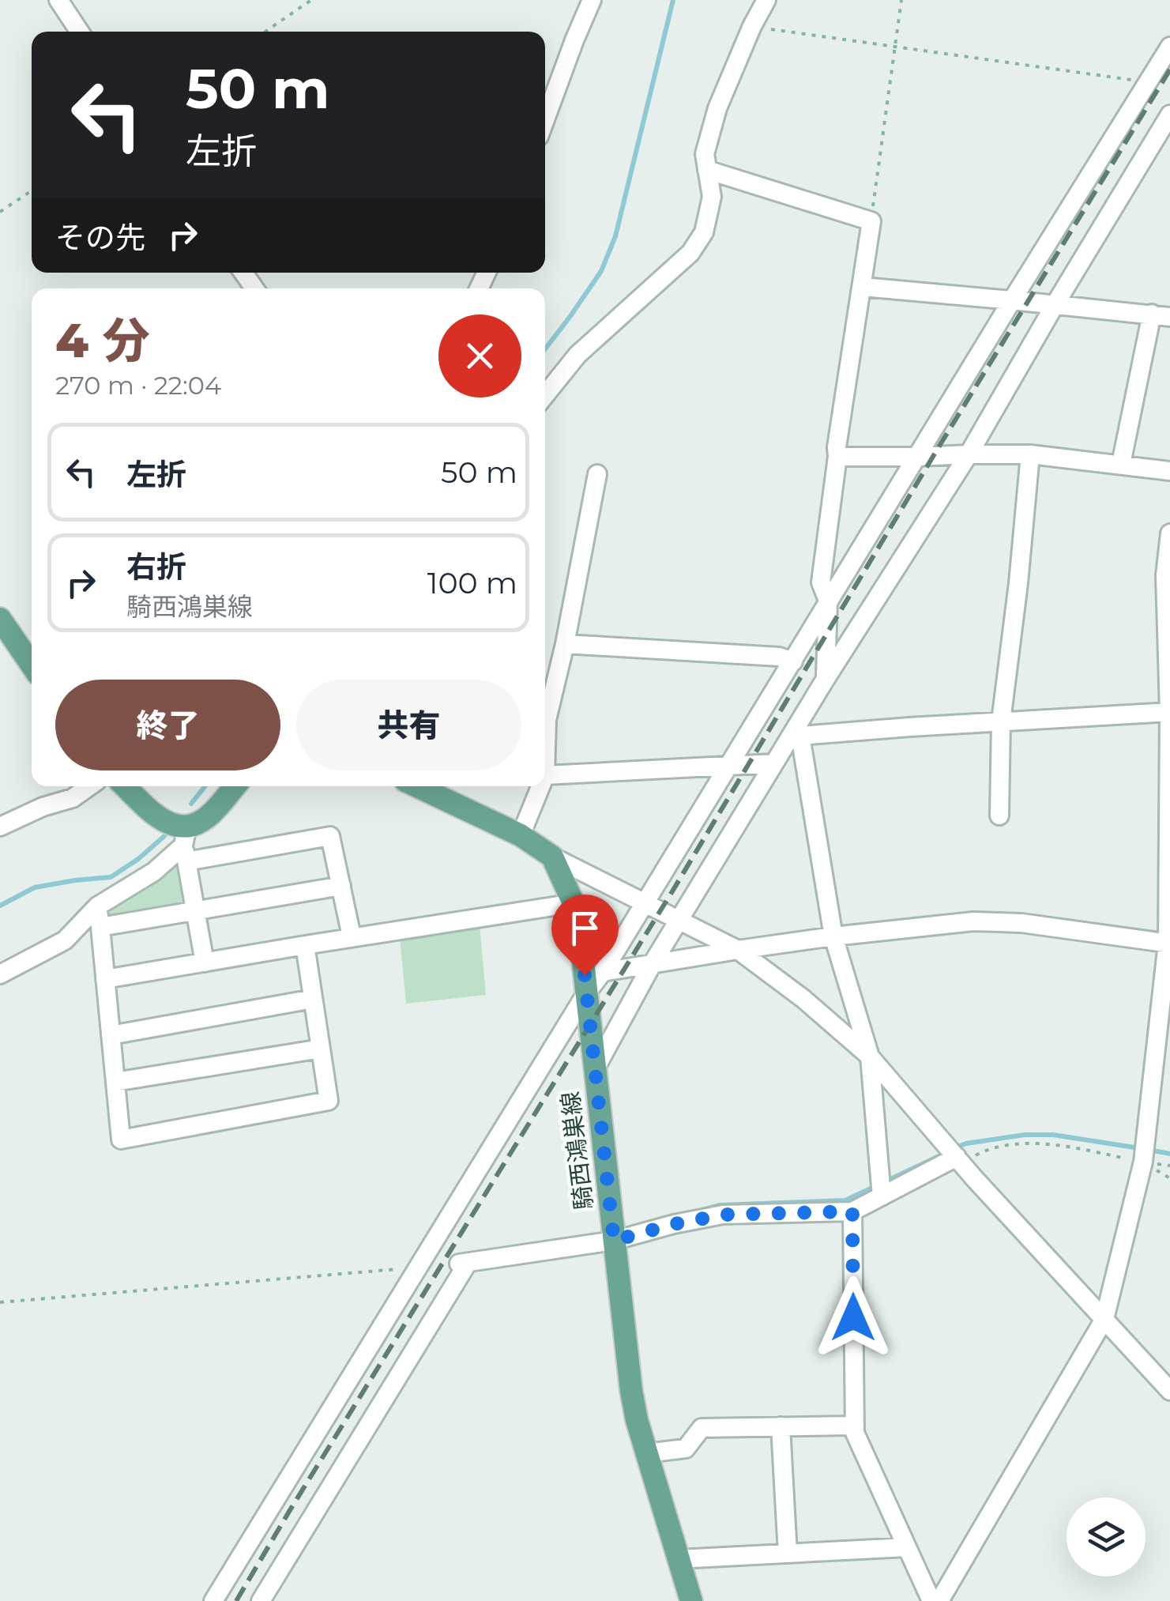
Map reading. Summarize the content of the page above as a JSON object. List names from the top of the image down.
{
  "streets": {
    "main road": ["騎西鴻巣線"]
  },
  "page": {
    "turn": ["50 m", "左折"],
    "then": "その先",
    "heading": ["4 分", "270 m · 22:04"],
    "list": [
      {
        "name": "左折",
        "value": "50 m"
      },
      {
        "name": "右折",
        "note": "騎西鴻巣線",
        "value": "100 m"
      }
    ],
    "buttons": ["終了", "共有"]
  }
}
